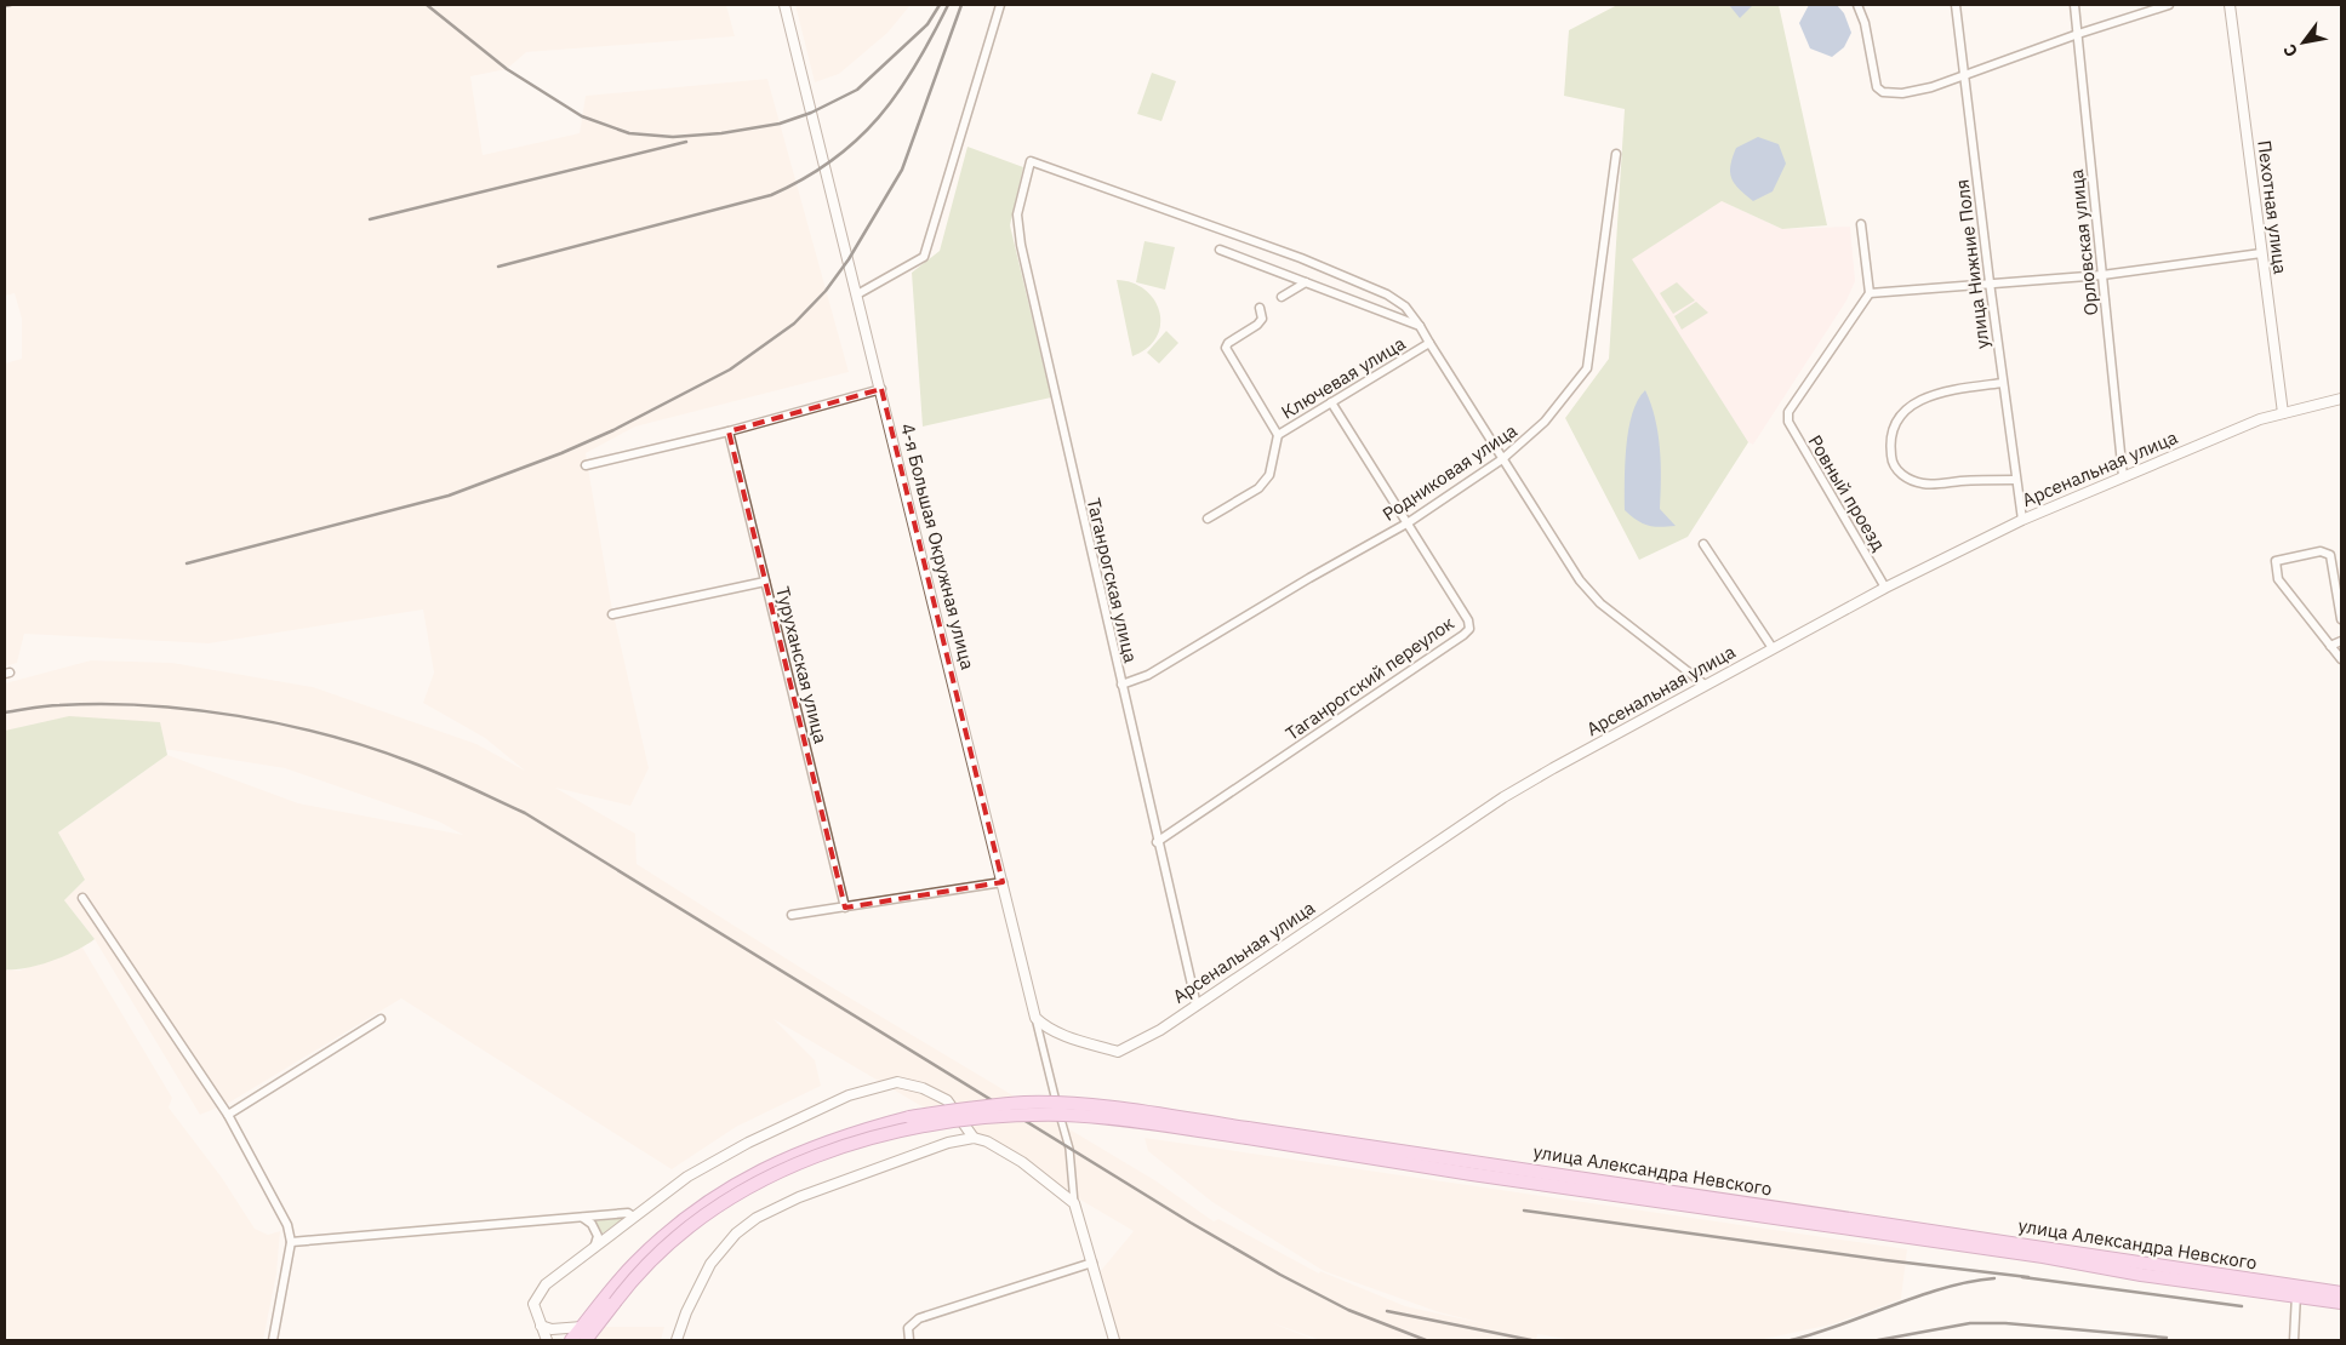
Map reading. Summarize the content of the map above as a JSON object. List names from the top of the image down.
{
  "streets": {
    "main road": ["улица Александра Невского"],
    "street": [
      "Пехотная улица",
      "Орловская улица",
      "улица Нижние Поля",
      "Ключевая улица",
      "Арсенальная улица",
      "Родниковая улица",
      "Ровный проезд",
      "4-я Большая Окружная улица",
      "Таганрогская улица",
      "Туруханская улица",
      "Таганрогский переулок"
    ]
  },
  "crossings": [
    ["Пехотная улица", "Арсенальная улица"],
    ["Орловская улица", "Арсенальная улица"],
    ["улица Нижние Поля", "Арсенальная улица"],
    ["Ключевая улица", "Арсенальная улица"],
    ["Ключевая улица", "Родниковая улица"],
    ["Ключевая улица", "Таганрогский переулок"],
    ["Арсенальная улица", "Ровный проезд"],
    ["Арсенальная улица", "4-я Большая Окружная улица"],
    ["Арсенальная улица", "Таганрогская улица"],
    ["Родниковая улица", "Таганрогская улица"],
    ["Родниковая улица", "Таганрогский переулок"],
    ["Таганрогская улица", "Таганрогский переулок"]
  ],
  "north": "bottom left"
}
